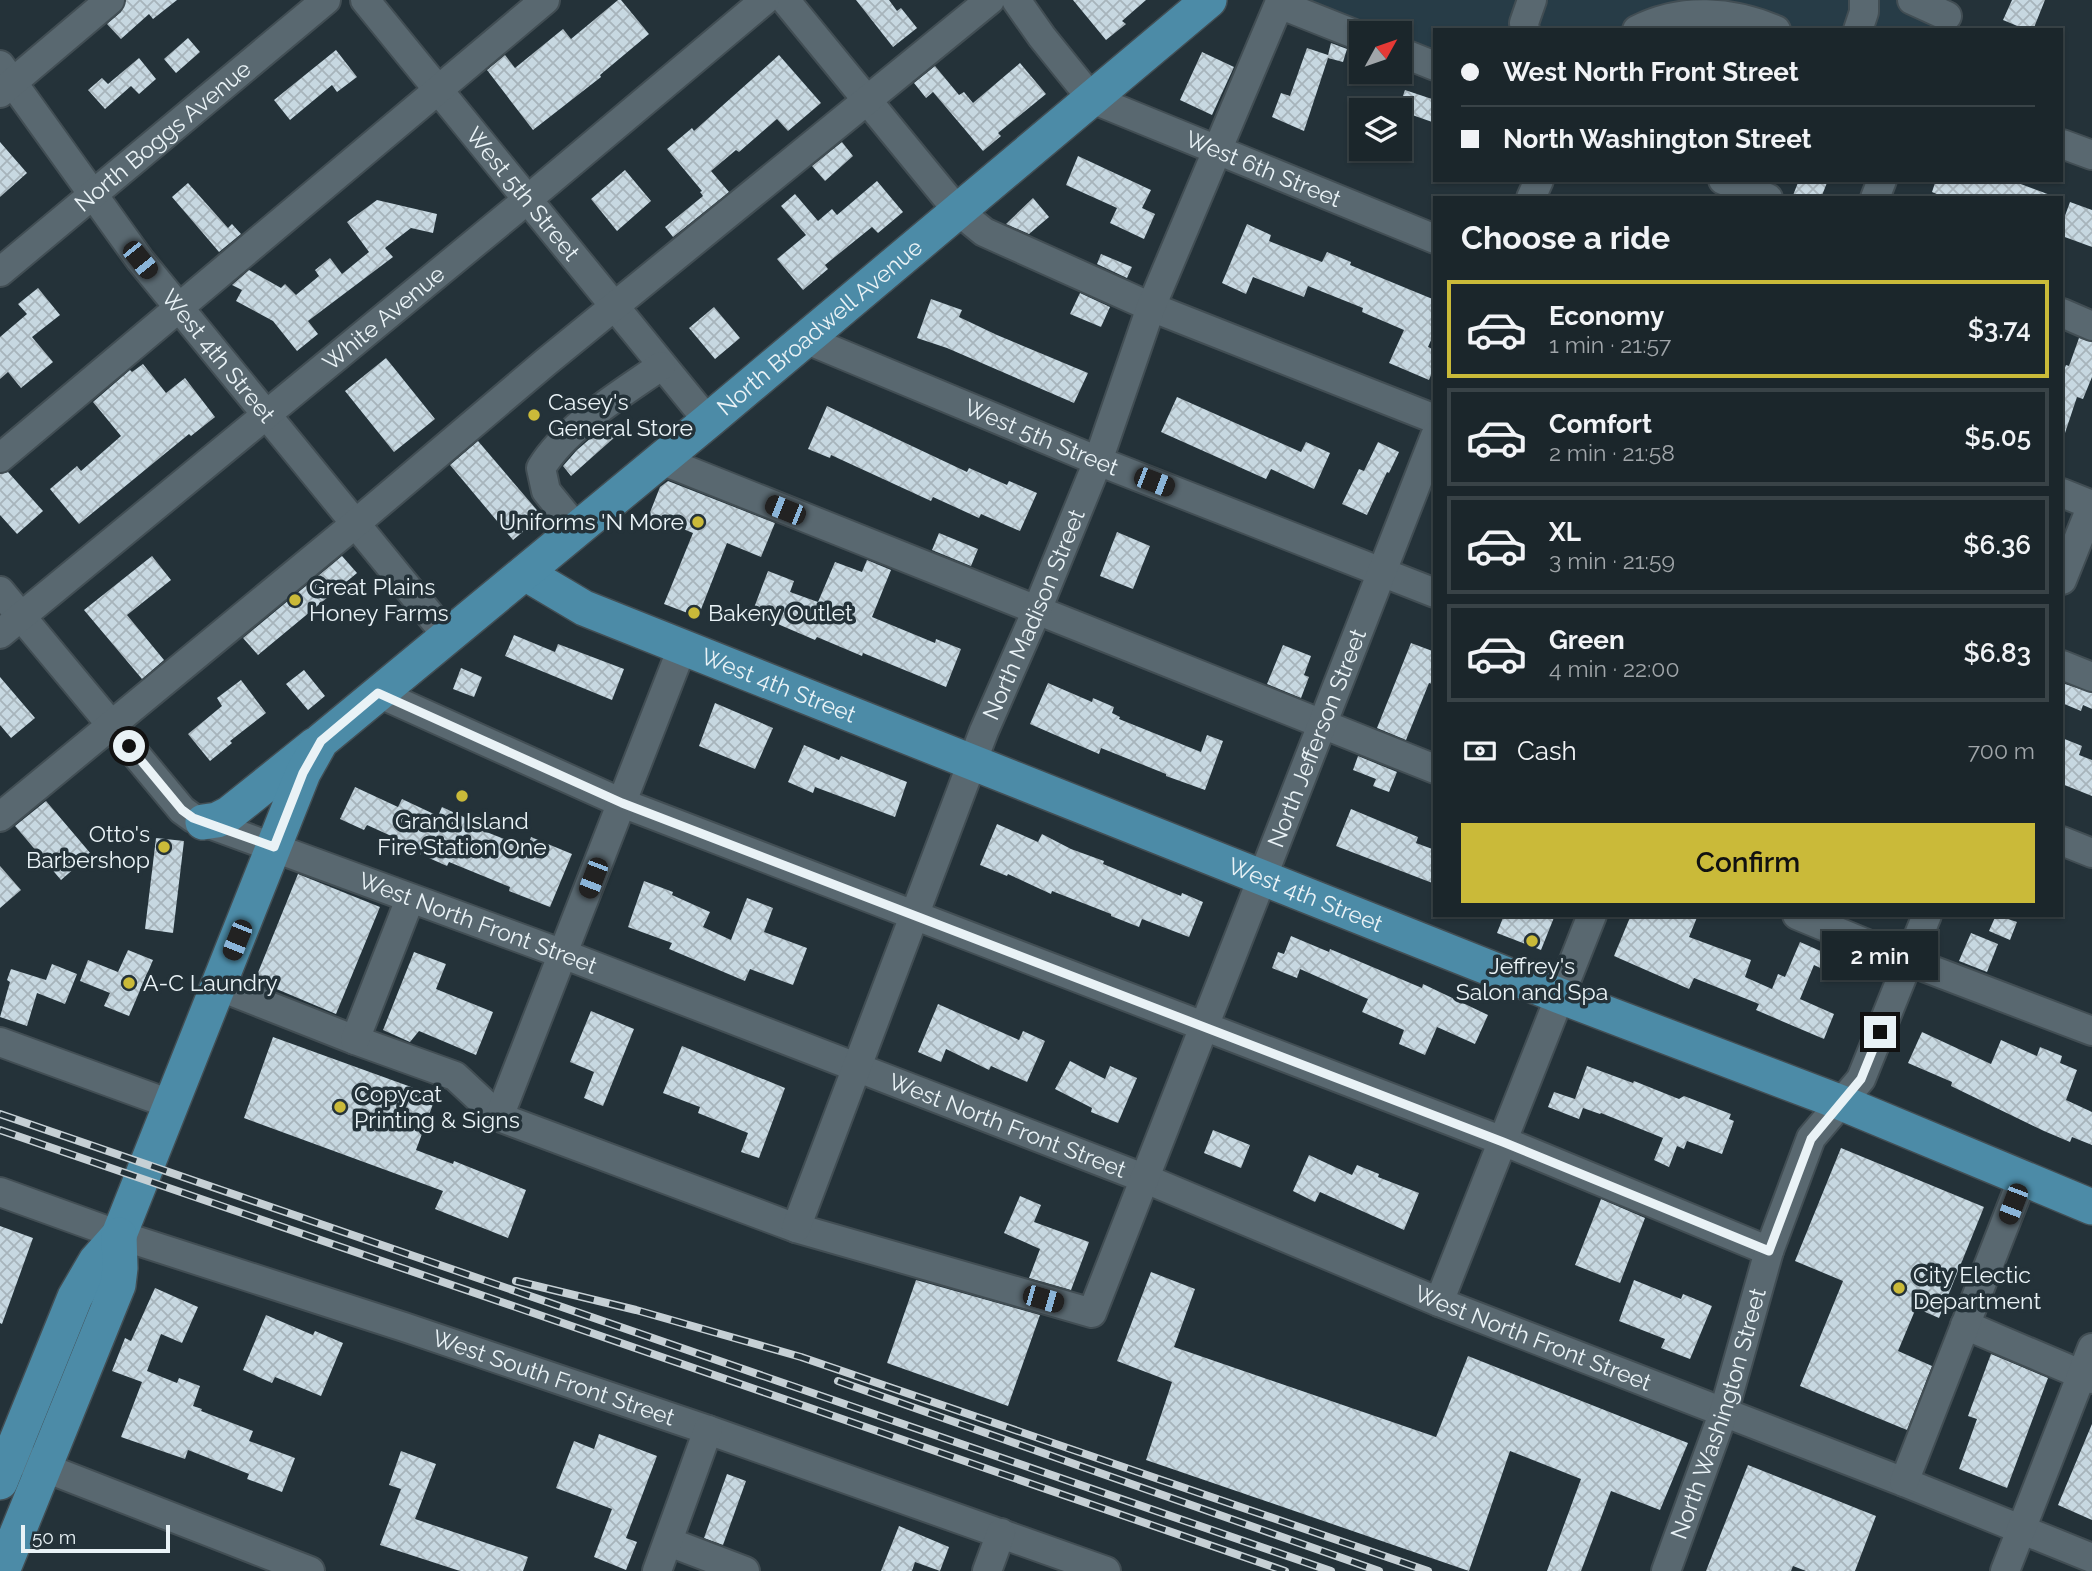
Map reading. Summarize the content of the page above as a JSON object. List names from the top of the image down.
{
  "streets": {
    "main road": ["North Broadwell Avenue", "West 4th Street"],
    "street": [
      "North Boggs Avenue",
      "West 6th Street",
      "West 5th Street",
      "White Avenue",
      "North Madison Street",
      "North Jefferson Street",
      "West North Front Street",
      "West South Front Street",
      "North Washington Street"
    ]
  },
  "crossings": [
    ["North Boggs Avenue", "West 4th Street"],
    ["West 6th Street", "North Broadwell Avenue"],
    ["West 6th Street", "North Madison Street"],
    ["West 5th Street", "White Avenue"],
    ["West 5th Street", "North Broadwell Avenue"],
    ["West 5th Street", "North Madison Street"],
    ["West 5th Street", "North Jefferson Street"],
    ["White Avenue", "West 4th Street"],
    ["White Avenue", "West North Front Street"],
    ["North Broadwell Avenue", "West 4th Street"],
    ["North Broadwell Avenue", "West North Front Street"],
    ["North Broadwell Avenue", "West South Front Street"],
    ["West 4th Street", "North Madison Street"],
    ["West 4th Street", "North Jefferson Street"],
    ["West 4th Street", "North Washington Street"],
    ["North Madison Street", "North Jefferson Street"],
    ["North Madison Street", "West North Front Street"],
    ["North Jefferson Street", "West North Front Street"],
    ["West North Front Street", "North Washington Street"]
  ],
  "places": [
    "Casey's General Store",
    "Uniforms 'N More",
    "Great Plains Honey Farms",
    "Bakery Outlet",
    "Grand Island Fire Station One",
    "Otto's Barbershop",
    "Jeffrey's Salon and Spa",
    "A-C Laundry",
    "Copycat Printing & Signs",
    "City Electic Department"
  ],
  "scale_bar": "50 m",
  "north": "top right",
  "page": {
    "banner": ["West North Front Street", "North Washington Street"],
    "heading": "Choose a ride",
    "list": [
      {
        "name": "Economy",
        "note": "1 min · 21:57",
        "value": "$3.74"
      },
      {
        "name": "Comfort",
        "note": "2 min · 21:58",
        "value": "$5.05"
      },
      {
        "name": "XL",
        "note": "3 min · 21:59",
        "value": "$6.36"
      },
      {
        "name": "Green",
        "note": "4 min · 22:00",
        "value": "$6.83"
      }
    ],
    "pay": ["Cash", "700 m"],
    "buttons": "Confirm",
    "bubble": "2 min",
    "scale": "50 m"
  }
}
